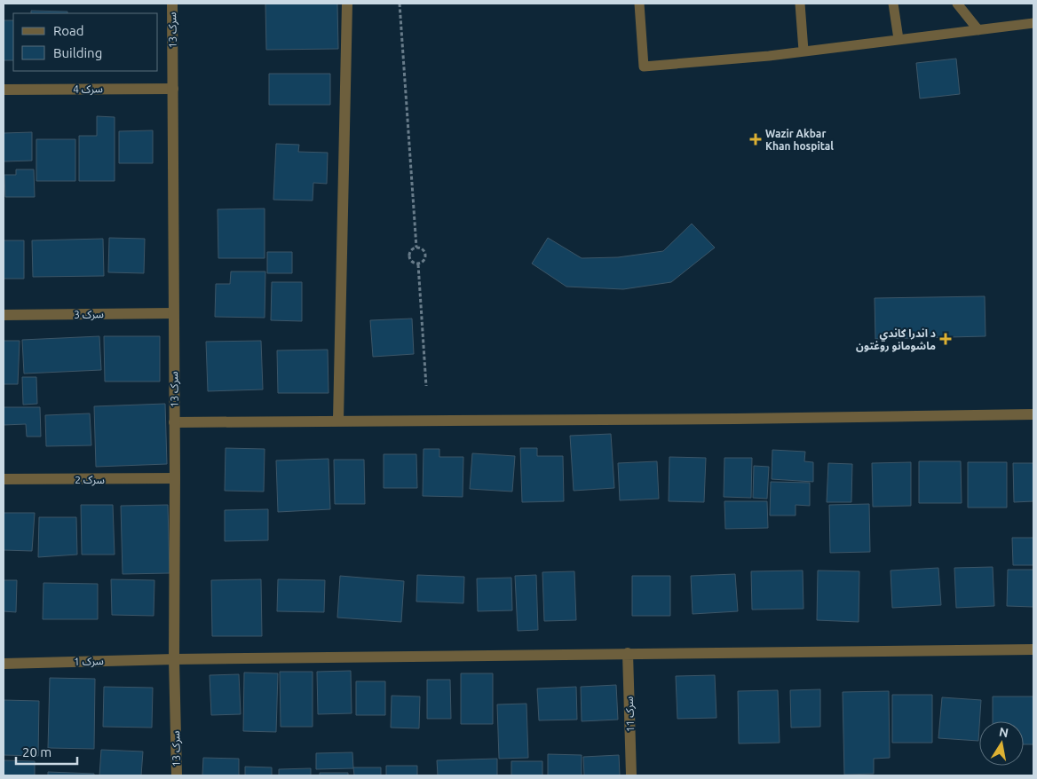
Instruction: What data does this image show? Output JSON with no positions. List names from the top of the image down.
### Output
{
  "streets": {
    "street": [
      "سرک 13",
      "سرک 4",
      "سرک 3",
      "سرک 2",
      "سرک 1",
      "سرک 11"
    ]
  },
  "crossings": [
    ["سرک 13", "سرک 4"],
    ["سرک 13", "سرک 3"],
    ["سرک 13", "سرک 2"],
    ["سرک 13", "سرک 1"],
    ["سرک 1", "سرک 11"]
  ],
  "places": {
    "health": ["Wazir Akbar Khan hospital", "د اندرا ګاندي ماشومانو روغتون"]
  },
  "legend": ["Road", "Building"],
  "scale_bar": "20 m",
  "north": "top"
}
